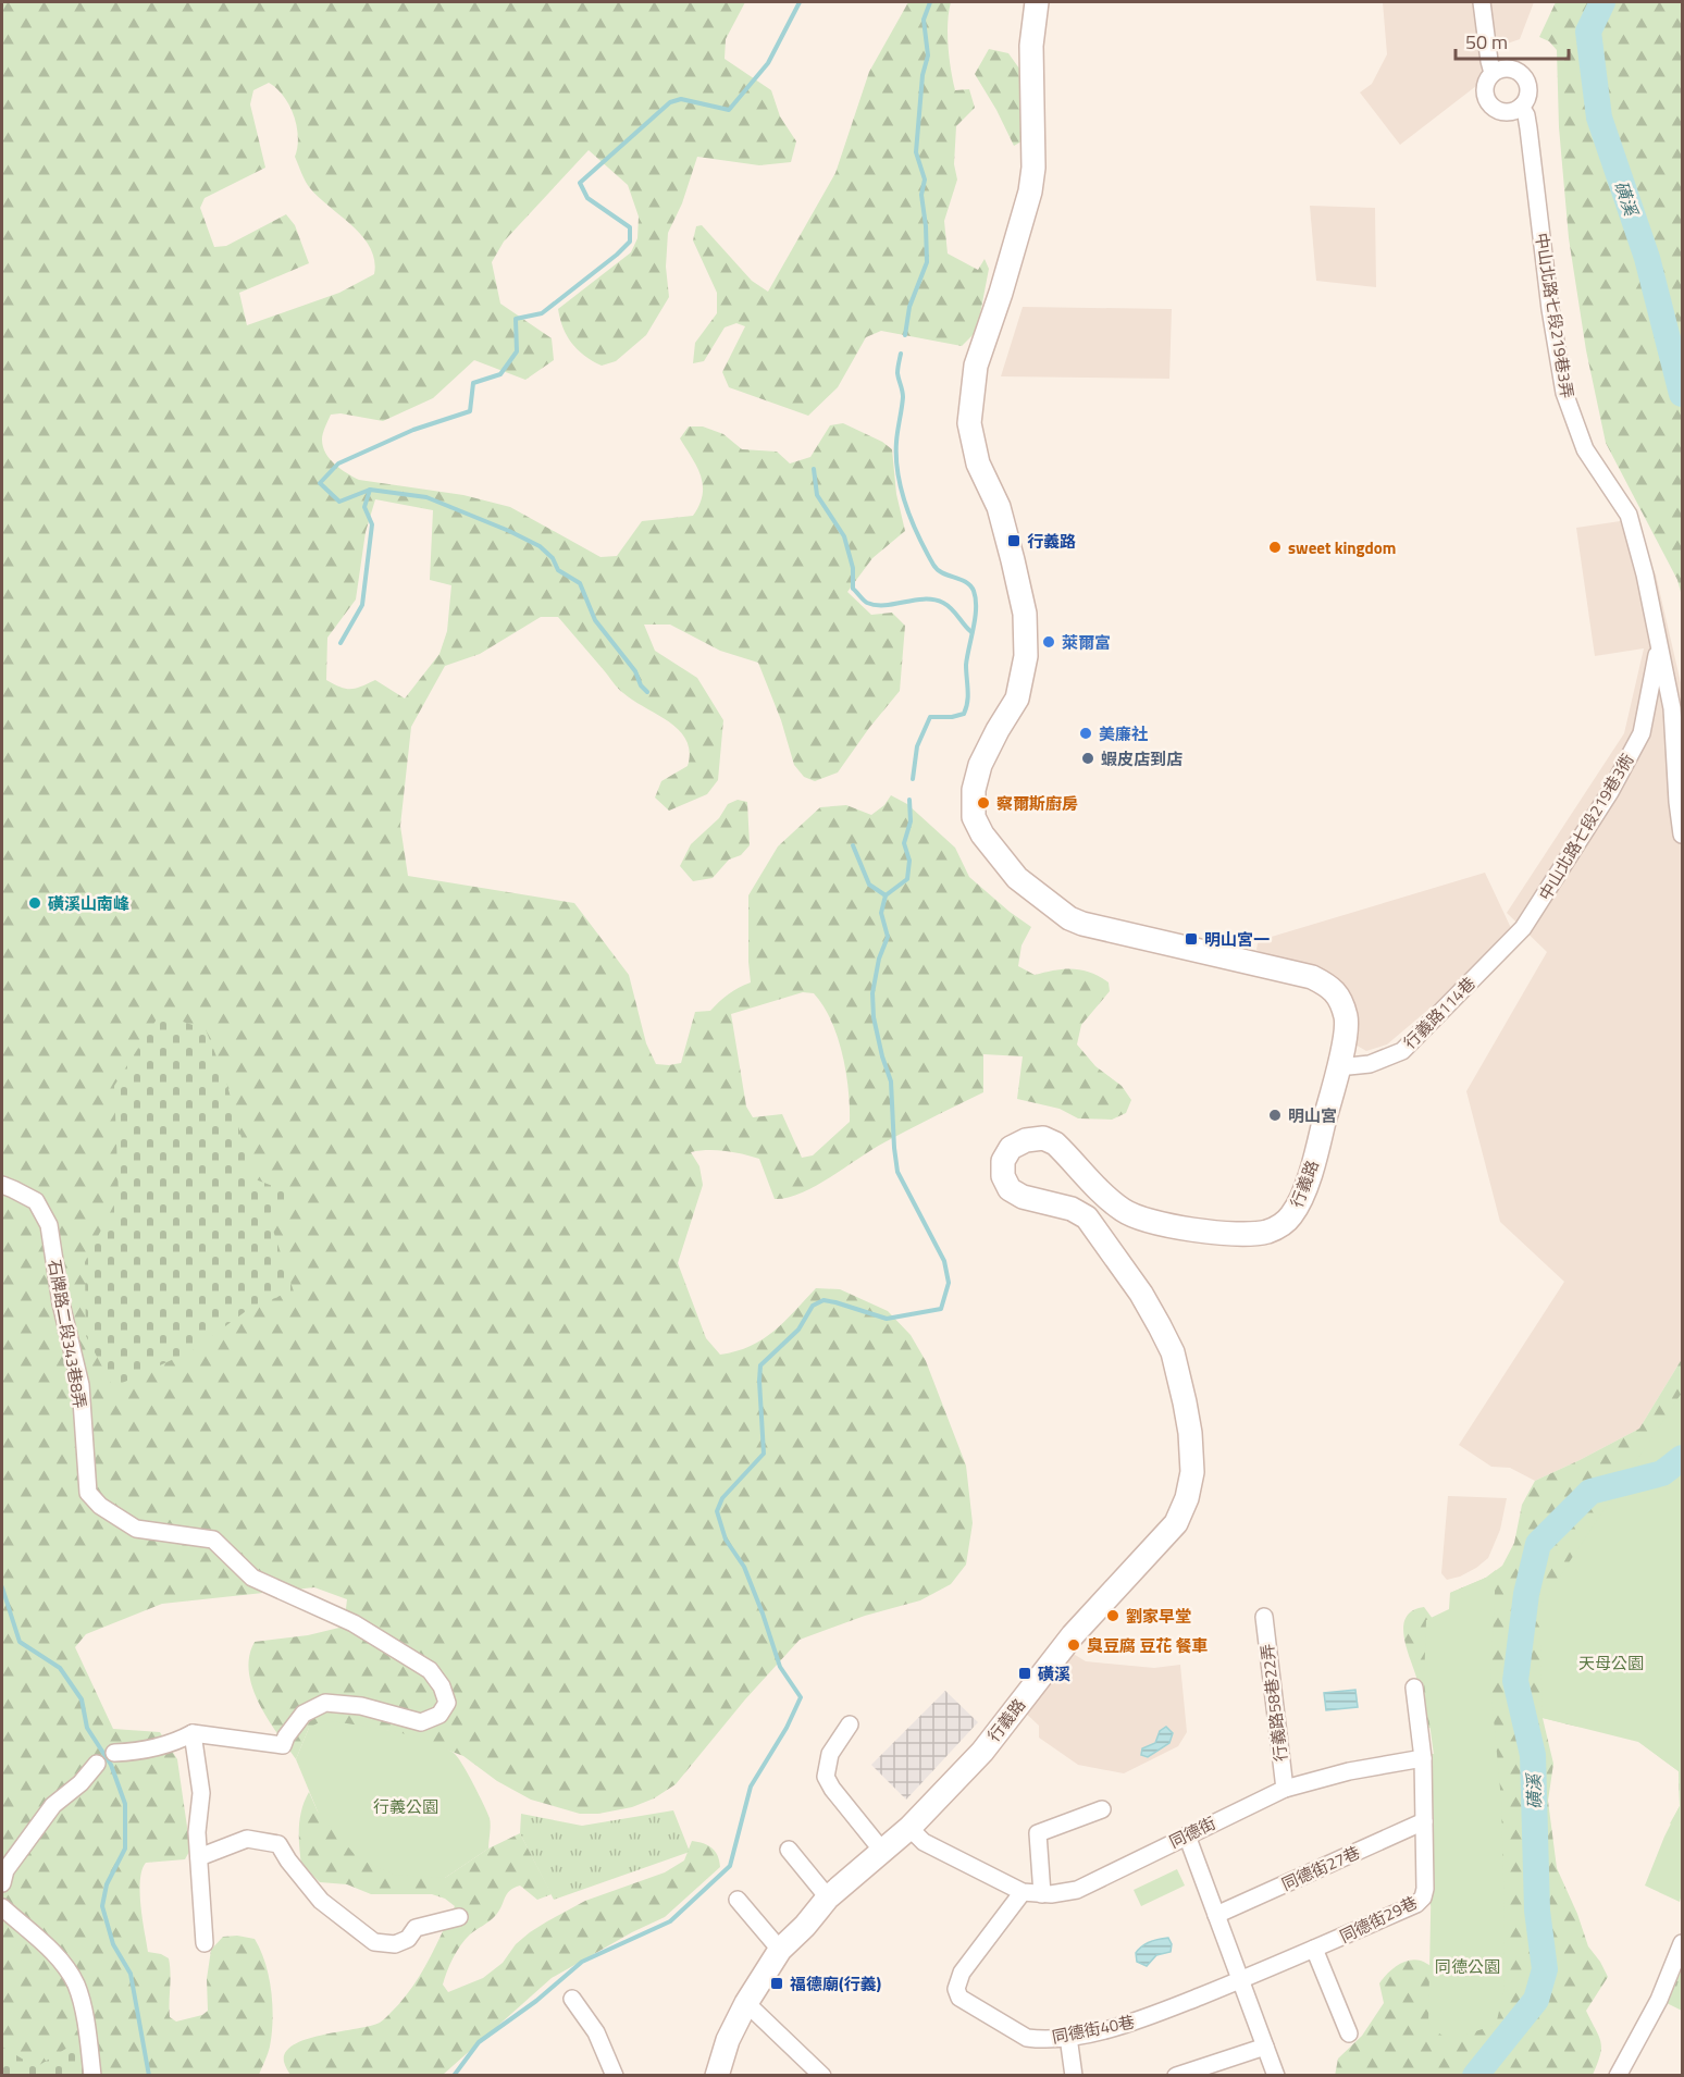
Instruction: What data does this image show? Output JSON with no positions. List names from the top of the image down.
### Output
{
  "streets": {
    "street": [
      "中山北路七段219巷3弄",
      "中山北路七段219巷3衖",
      "行義路114巷",
      "行義路",
      "石牌路二段343巷8弄",
      "行義路58巷22弄",
      "同德街",
      "同德街27巷",
      "同德街29巷",
      "同德街40巷"
    ]
  },
  "crossings": [
    ["中山北路七段219巷3弄", "中山北路七段219巷3衖"],
    ["中山北路七段219巷3衖", "行義路114巷"],
    ["行義路114巷", "行義路"],
    ["行義路", "同德街"],
    ["行義路58巷22弄", "同德街"],
    ["同德街", "同德街29巷"],
    ["同德街", "同德街40巷"],
    ["同德街27巷", "同德街29巷"],
    ["同德街29巷", "同德街40巷"]
  ],
  "water": ["磺溪"],
  "parks": ["天母公園", "行義公園", "同德公園"],
  "places": {
    "transit": [
      "行義路",
      "明山宮一",
      "磺溪",
      "福德廟(行義)"
    ],
    "other": [
      "sweet kingdom",
      "萊爾富",
      "美廉社",
      "蝦皮店到店",
      "察爾斯廚房",
      "磺溪山南峰",
      "明山宮",
      "劉家早堂",
      "臭豆腐 豆花 餐車"
    ]
  },
  "scale_bar": "50 m"
}
